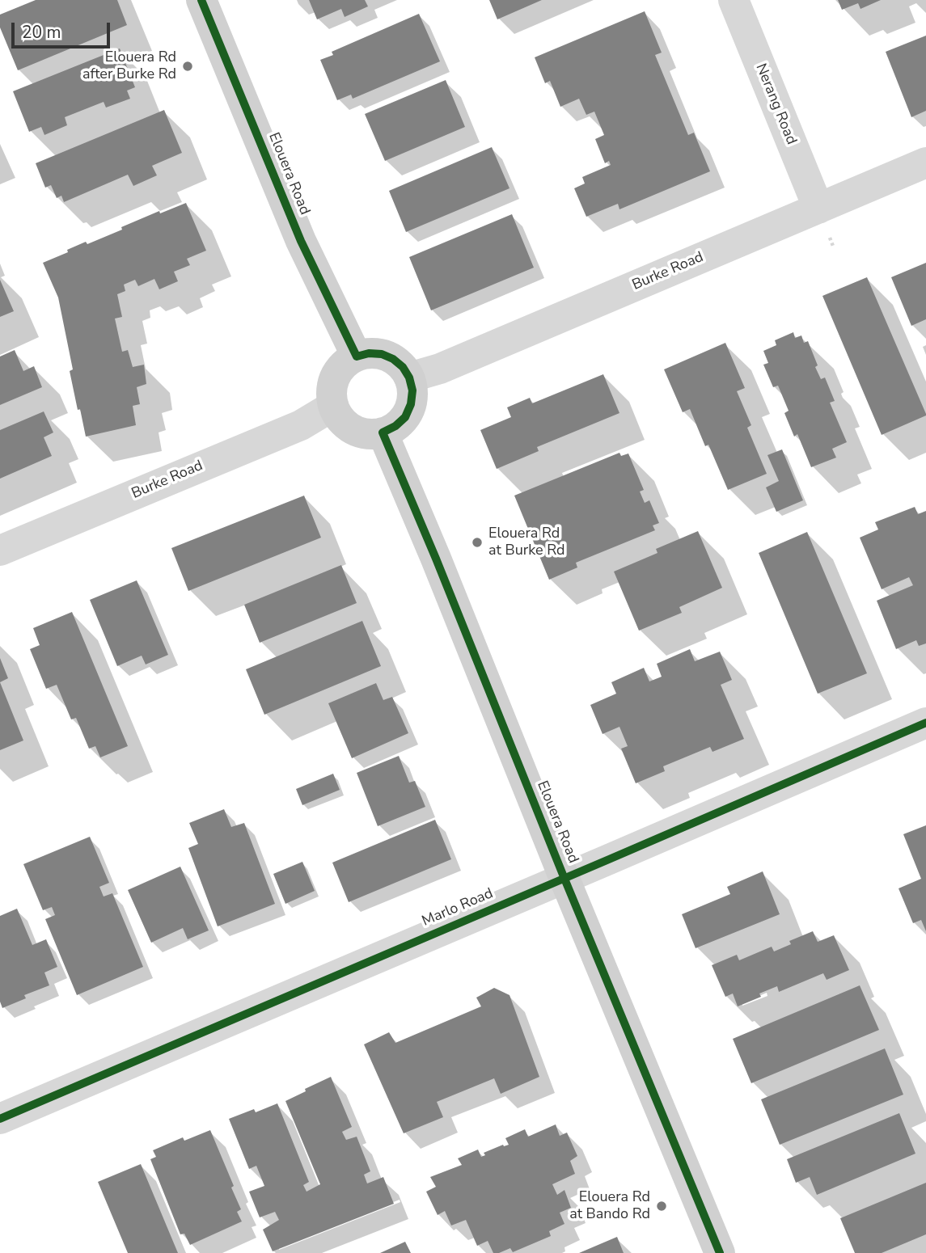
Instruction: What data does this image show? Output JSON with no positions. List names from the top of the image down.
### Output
{
  "streets": {
    "street": [
      "Nerang Road",
      "Elouera Road",
      "Burke Road",
      "Marlo Road"
    ]
  },
  "crossings": [
    ["Nerang Road", "Burke Road"],
    ["Elouera Road", "Burke Road"],
    ["Elouera Road", "Marlo Road"]
  ],
  "places": ["Elouera Rd after Burke Rd", "Elouera Rd at Burke Rd", "Elouera Rd at Bando Rd"],
  "scale_bar": "20 m"
}
